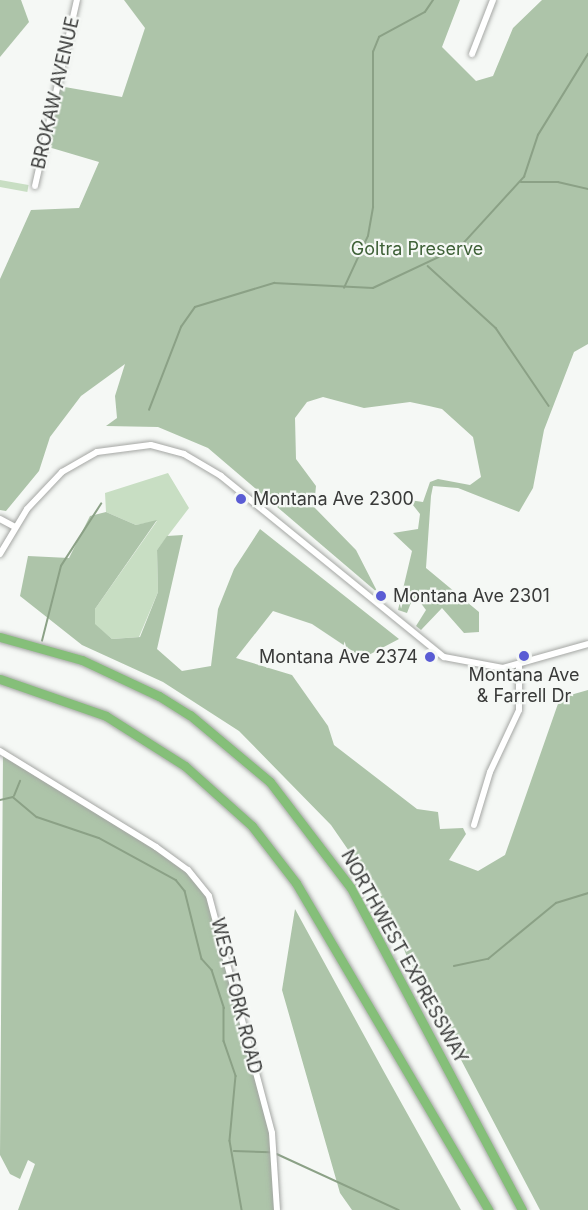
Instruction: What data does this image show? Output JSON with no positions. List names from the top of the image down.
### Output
{
  "streets": {
    "highway": ["NORTHWEST EXPRESSWAY"],
    "street": ["BROKAW AVENUE", "WEST FORK ROAD"]
  },
  "parks": ["Goltra Preserve"],
  "places": [
    "Montana Ave 2300",
    "Montana Ave 2301",
    "Montana Ave & Farrell Dr",
    "Montana Ave 2374"
  ]
}
